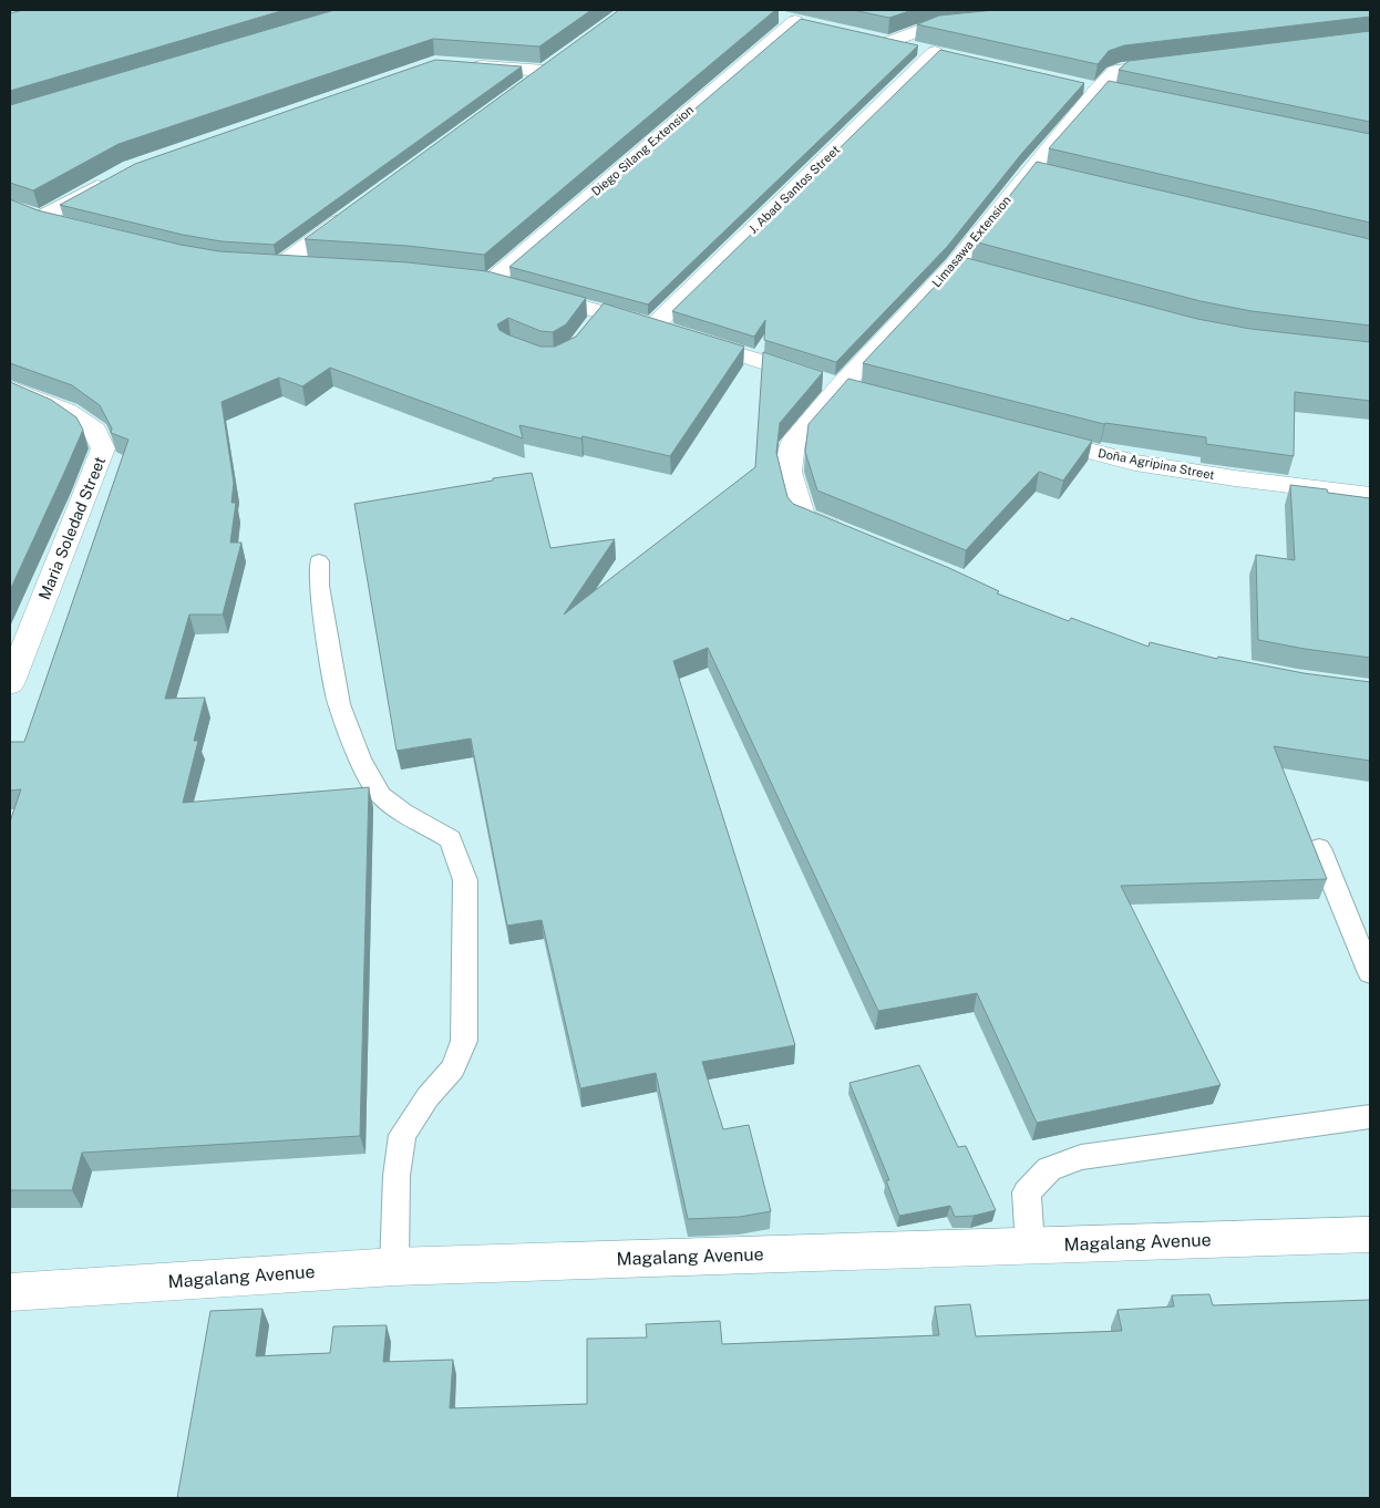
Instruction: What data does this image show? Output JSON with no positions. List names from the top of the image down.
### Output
{
  "streets": {
    "street": [
      "Diego Silang Extension",
      "J. Abad Santos Street",
      "Limasawa Extension",
      "Doña Agripina Street",
      "Maria Soledad Street",
      "Magalang Avenue"
    ]
  },
  "crossings": [
    ["Diego Silang Extension", "J. Abad Santos Street"]
  ]
}
